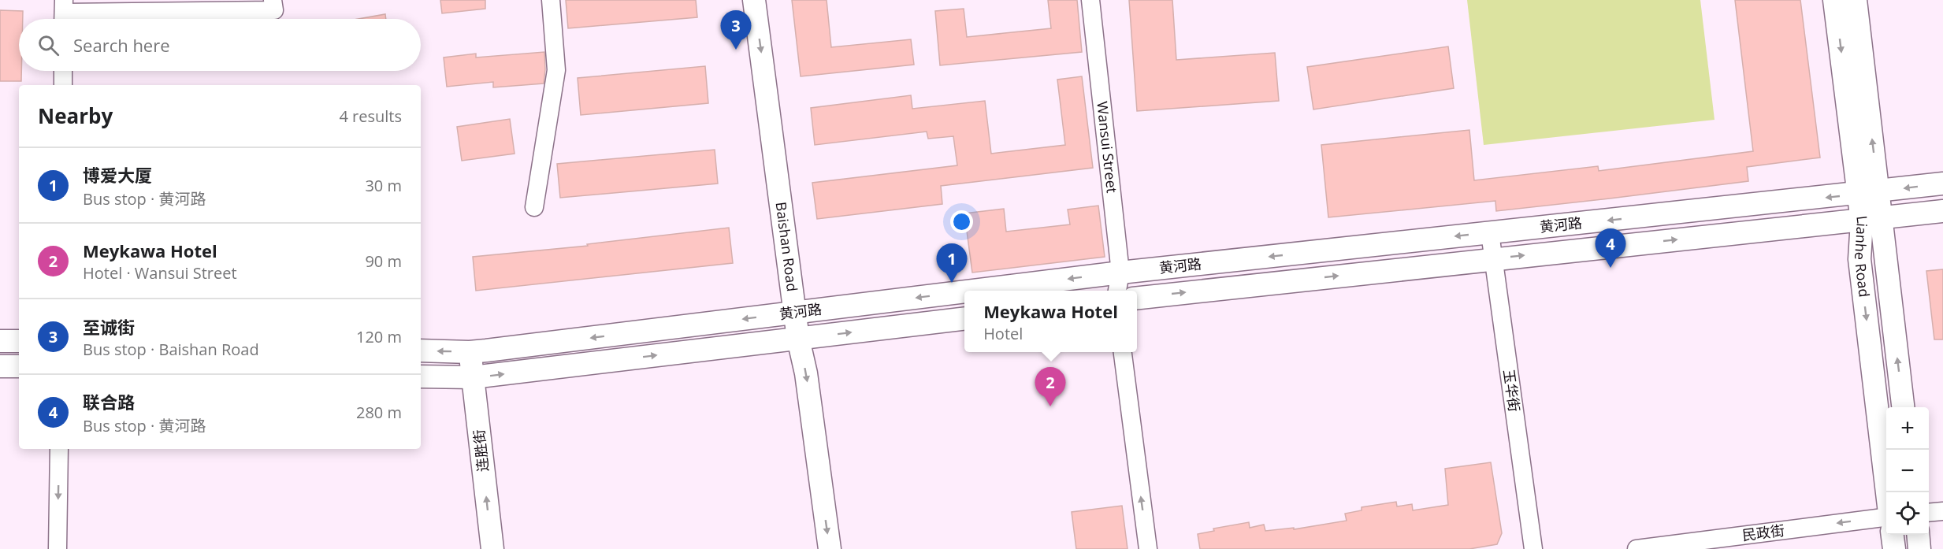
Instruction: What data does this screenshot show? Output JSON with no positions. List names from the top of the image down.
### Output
{
  "streets": {
    "main road": [
      "黄河路",
      "Baishan Road",
      "Lianhe Road",
      "连胜街"
    ],
    "street": ["Wansui Street", "玉华街", "民政街"]
  },
  "crossings": [
    ["Wansui Street", "黄河路"],
    ["黄河路", "Baishan Road"],
    ["黄河路", "Lianhe Road"],
    ["黄河路", "玉华街"],
    ["黄河路", "连胜街"]
  ],
  "one_way": ["Baishan Road", "连胜街", "民政街"],
  "page": {
    "pins": [
      "3",
      "4",
      "1",
      "2"
    ],
    "search": "Search here",
    "heading": ["Nearby", "4 results"],
    "list": [
      {
        "mark": "1",
        "name": "博爱大厦",
        "note": "Bus stop · 黄河路",
        "value": "30 m"
      },
      {
        "mark": "2",
        "name": "Meykawa Hotel",
        "note": "Hotel · Wansui Street",
        "value": "90 m"
      },
      {
        "mark": "3",
        "name": "至诚街",
        "note": "Bus stop · Baishan Road",
        "value": "120 m"
      },
      {
        "mark": "4",
        "name": "联合路",
        "note": "Bus stop · 黄河路",
        "value": "280 m"
      }
    ],
    "popup": ["Meykawa Hotel", "Hotel"],
    "map_buttons": ["+", "−"]
  }
}
